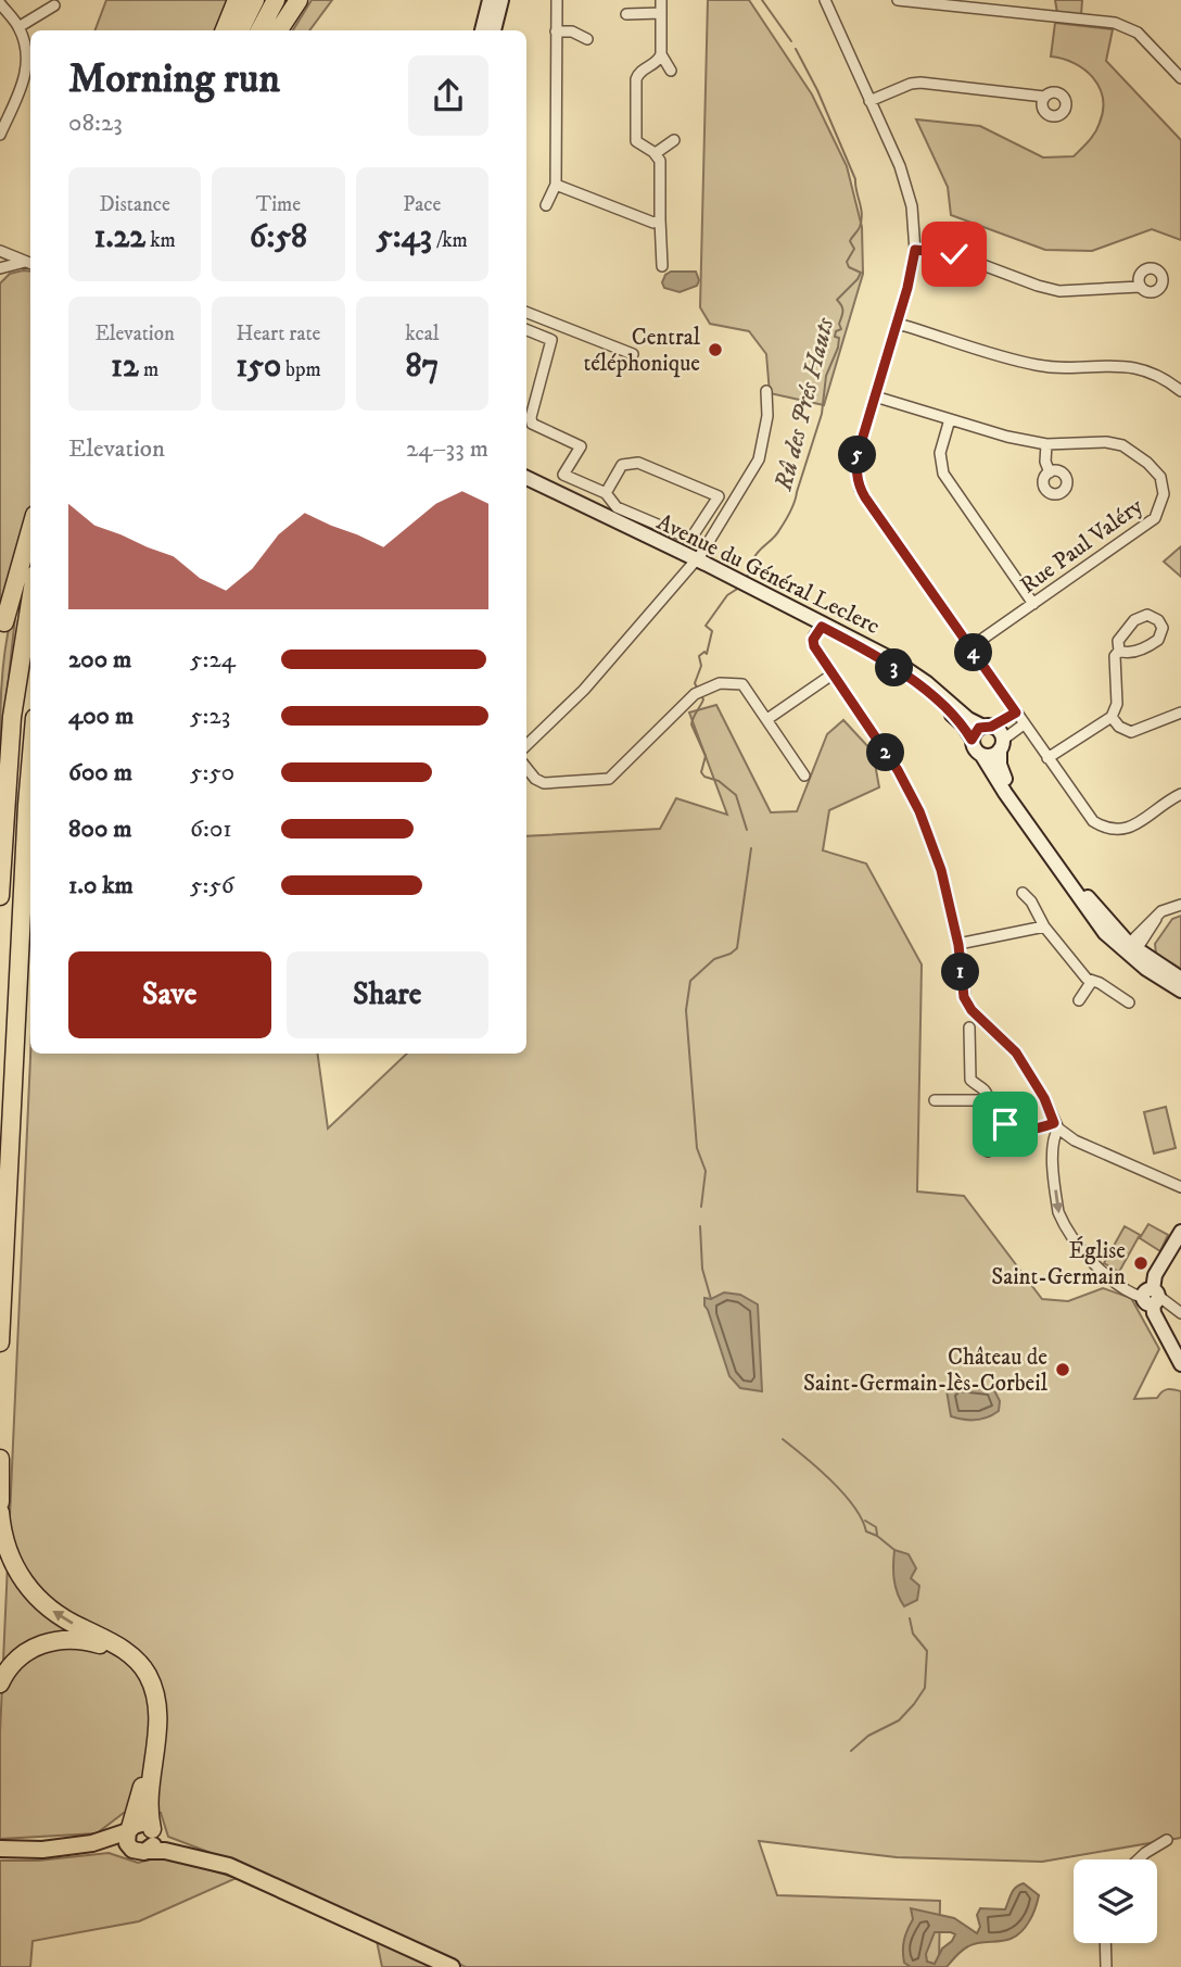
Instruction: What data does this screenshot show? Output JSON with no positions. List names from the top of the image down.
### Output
{
  "streets": {
    "main road": ["Avenue du Général Leclerc"],
    "street": ["Rue Paul Valéry"]
  },
  "water": ["Rû des Prés Hauts"],
  "places": ["Central téléphonique", "Église Saint-Germain", "Château de Saint-Germain-lès-Corbeil"],
  "page": {
    "heading": ["Morning run", "08:23"],
    "stats": [
      ["Distance", "1.22 km"],
      ["Time", "6:58"],
      ["Pace", "5:43 /km"],
      ["Elevation", "12 m"],
      ["Heart rate", "150 bpm"],
      ["kcal", "87"]
    ],
    "chart": ["Elevation", "24–33 m"],
    "pins": [
      "5",
      "4",
      "3",
      "2",
      "1"
    ],
    "list": [
      {
        "name": "200 m",
        "note": "5:24"
      },
      {
        "name": "400 m",
        "note": "5:23"
      },
      {
        "name": "600 m",
        "note": "5:50"
      },
      {
        "name": "800 m",
        "note": "6:01"
      },
      {
        "name": "1.0 km",
        "note": "5:56"
      }
    ],
    "buttons": ["Save", "Share"]
  }
}
